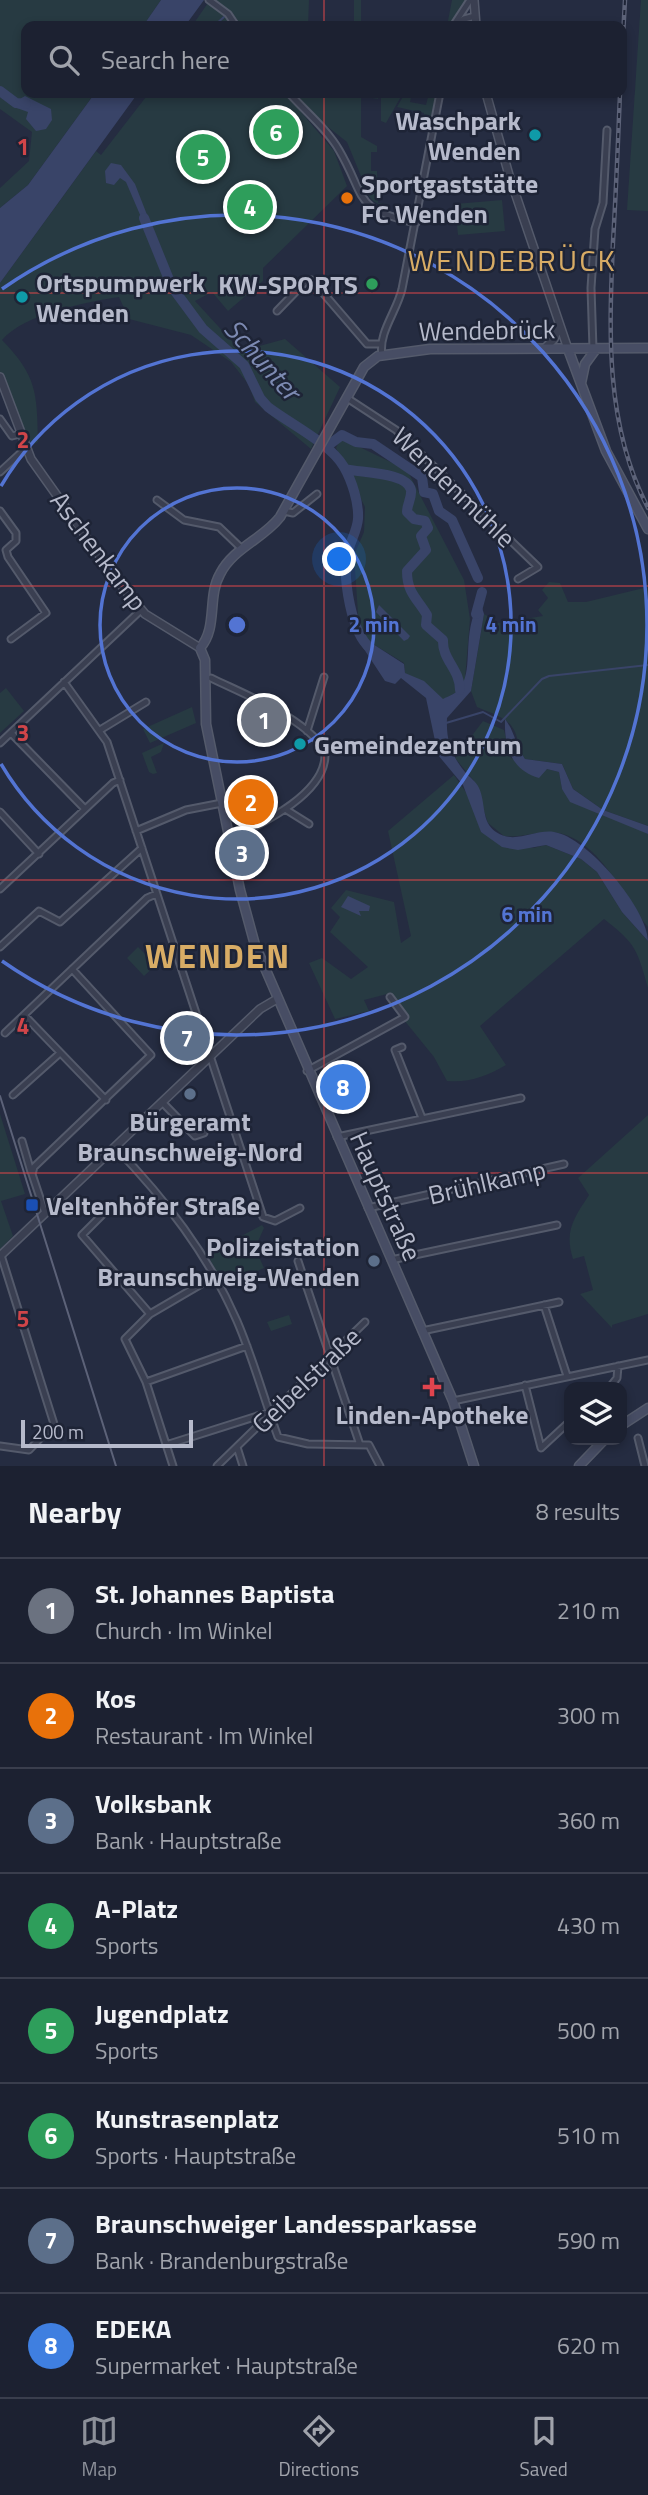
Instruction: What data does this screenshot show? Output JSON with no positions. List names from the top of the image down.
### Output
{
  "streets": {
    "main road": ["Wendebrück", "Hauptstraße"],
    "street": [
      "Wendenmühle",
      "Aschenkamp",
      "Brühlkamp",
      "Geibelstraße"
    ]
  },
  "crossings": [
    ["Wendebrück", "Hauptstraße"],
    ["Wendenmühle", "Hauptstraße"],
    ["Aschenkamp", "Hauptstraße"],
    ["Brühlkamp", "Hauptstraße"]
  ],
  "districts": ["WENDEBRÜCK", "WENDEN"],
  "water": ["Schunter"],
  "places": {
    "other": [
      "Waschpark Wenden",
      "Sportgaststätte FC Wenden",
      "KW-SPORTS",
      "Ortspumpwerk Wenden",
      "Gemeindezentrum",
      "Bürgeramt Braunschweig-Nord",
      "Polizeistation Braunschweig-Wenden"
    ],
    "transit": ["Veltenhöfer Straße"],
    "health": ["Linden-Apotheke"]
  },
  "scale_bar": "200 m",
  "page": {
    "search": "Search here",
    "pins": [
      "6",
      "5",
      "4",
      "1",
      "2",
      "3",
      "7",
      "8"
    ],
    "scale": "200 m",
    "heading": ["Nearby", "8 results"],
    "list": [
      {
        "mark": "1",
        "name": "St. Johannes Baptista",
        "note": "Church · Im Winkel",
        "value": "210 m"
      },
      {
        "mark": "2",
        "name": "Kos",
        "note": "Restaurant · Im Winkel",
        "value": "300 m"
      },
      {
        "mark": "3",
        "name": "Volksbank",
        "note": "Bank · Hauptstraße",
        "value": "360 m"
      },
      {
        "mark": "4",
        "name": "A-Platz",
        "note": "Sports",
        "value": "430 m"
      },
      {
        "mark": "5",
        "name": "Jugendplatz",
        "note": "Sports",
        "value": "500 m"
      },
      {
        "mark": "6",
        "name": "Kunstrasenplatz",
        "note": "Sports · Hauptstraße",
        "value": "510 m"
      },
      {
        "mark": "7",
        "name": "Braunschweiger Landessparkasse",
        "note": "Bank · Brandenburgstraße",
        "value": "590 m"
      },
      {
        "mark": "8",
        "name": "EDEKA",
        "note": "Supermarket · Hauptstraße",
        "value": "620 m"
      }
    ],
    "nav": ["Map", "Directions", "Saved"]
  },
  "grid": {
    "rows": [
      "1",
      "2",
      "3",
      "4",
      "5"
    ]
  },
  "rings": ["2 min", "4 min", "6 min"]
}
